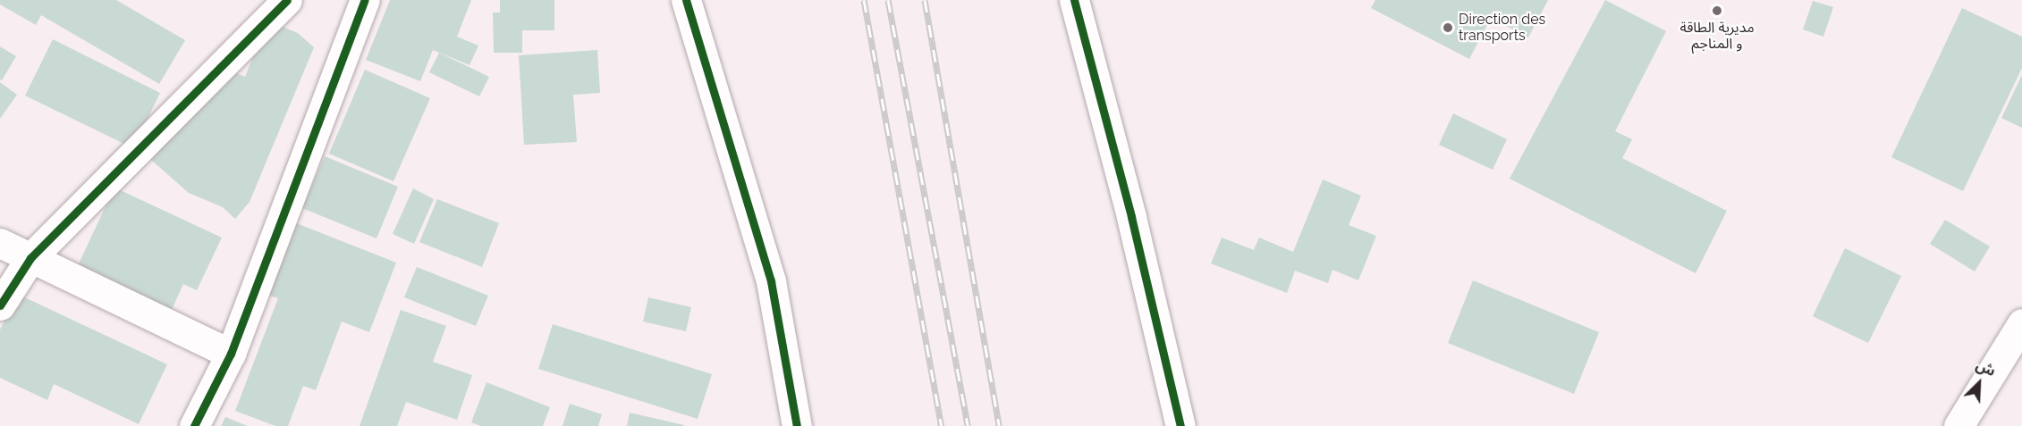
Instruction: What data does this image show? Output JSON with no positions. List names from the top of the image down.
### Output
{
  "places": ["مديرية الطاقة و المناجم", "Direction des transports"],
  "north": "top right"
}
